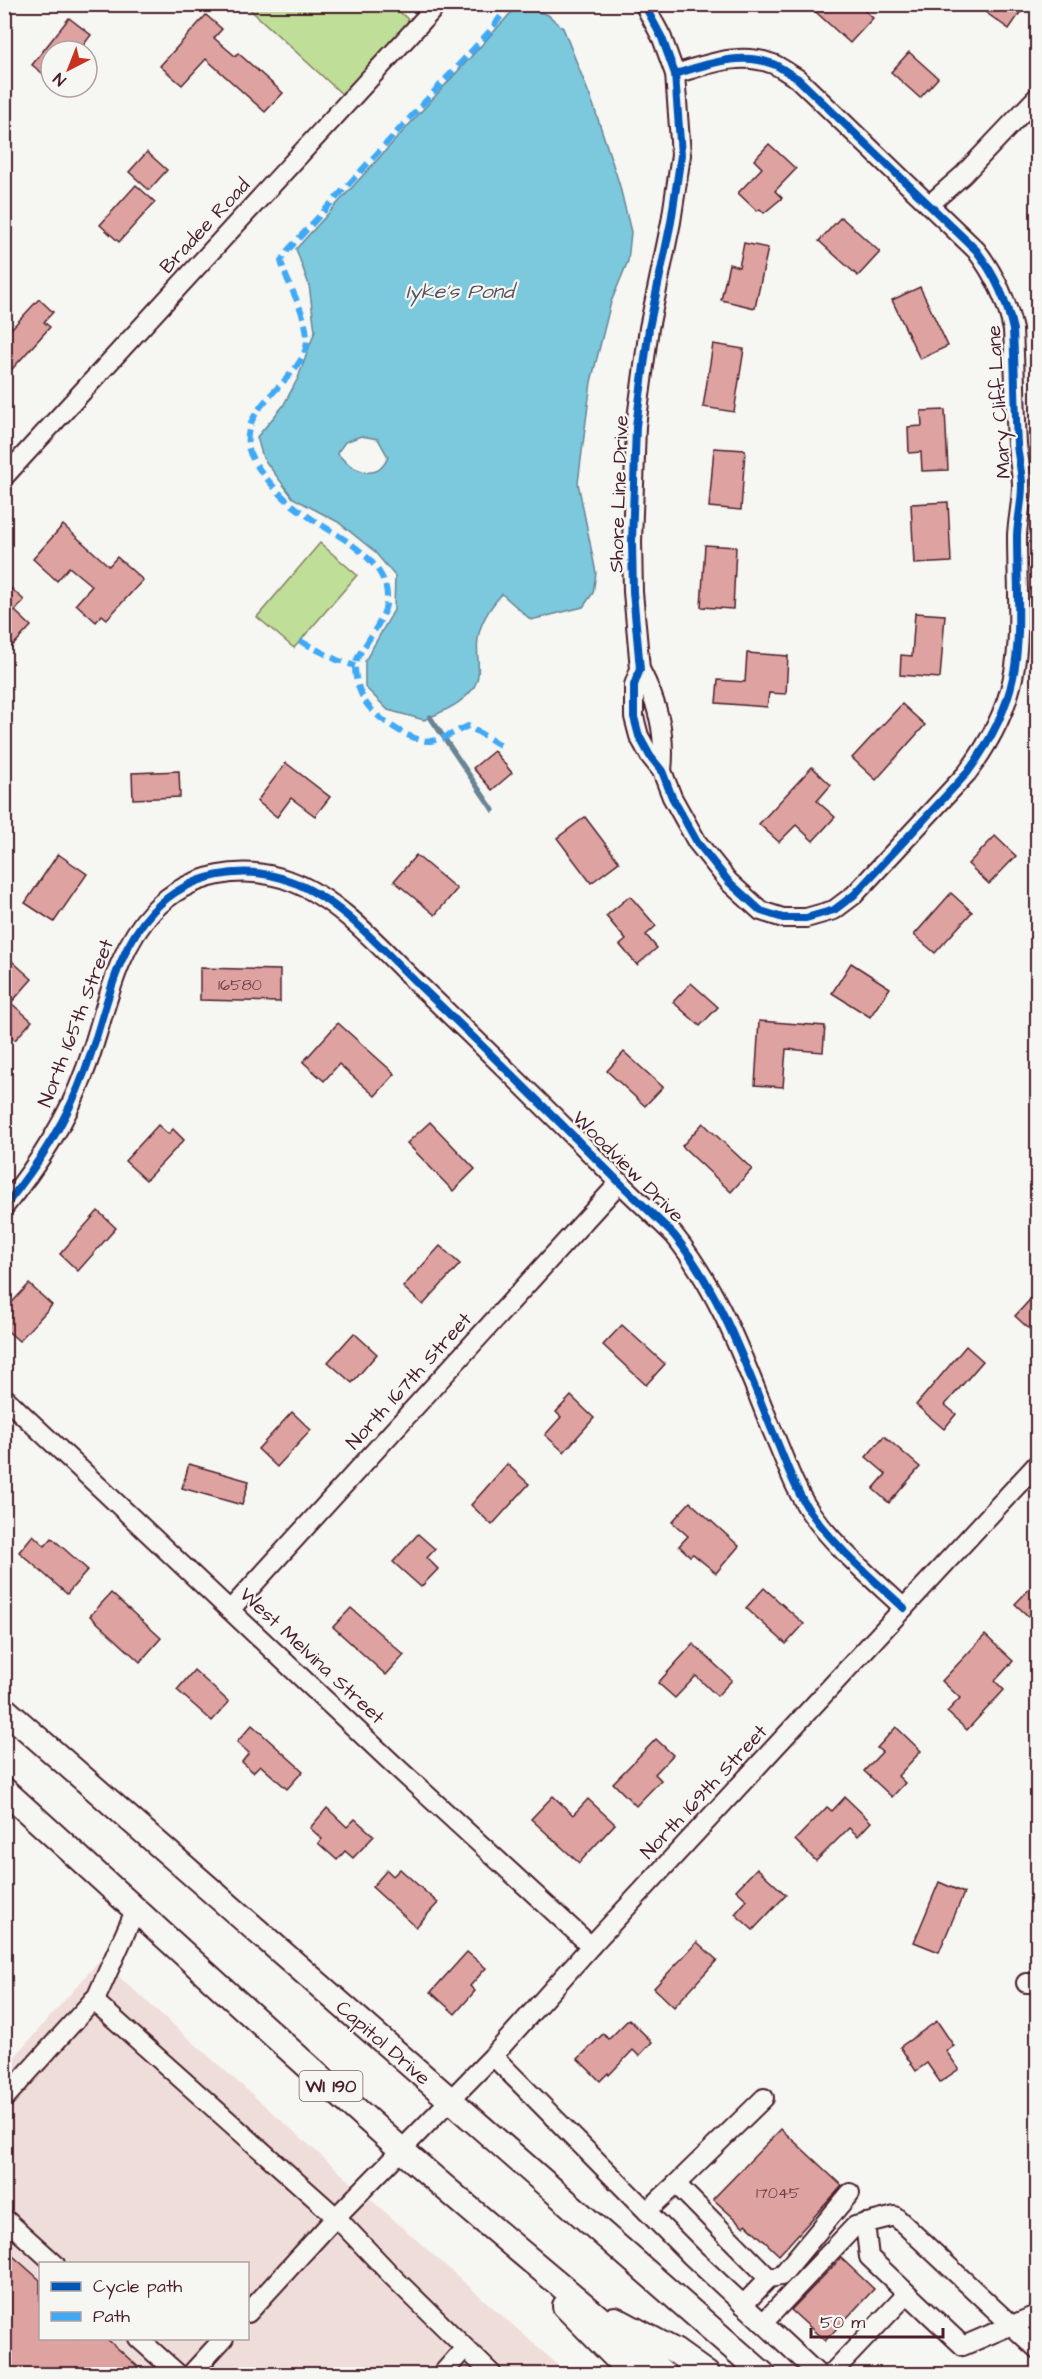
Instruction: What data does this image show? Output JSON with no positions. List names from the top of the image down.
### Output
{
  "streets": {
    "main road": ["Capitol Drive", "WI 190"],
    "street": [
      "Bradee Road",
      "Mary Cliff Lane",
      "Shore Line Drive",
      "North 165th Street",
      "Woodview Drive",
      "North 167th Street",
      "West Melvina Street",
      "North 169th Street"
    ]
  },
  "crossings": [
    ["Mary Cliff Lane", "Shore Line Drive"],
    ["North 165th Street", "Woodview Drive"],
    ["Woodview Drive", "North 167th Street"],
    ["Woodview Drive", "North 169th Street"],
    ["North 167th Street", "West Melvina Street"],
    ["West Melvina Street", "North 169th Street"],
    ["North 169th Street", "Capitol Drive"],
    ["North 169th Street", "WI 190"]
  ],
  "water": ["Iyke's Pond"],
  "house_numbers": ["16580", "17045"],
  "legend": ["Cycle path", "Path"],
  "scale_bar": "50 m",
  "north": "bottom left"
}
